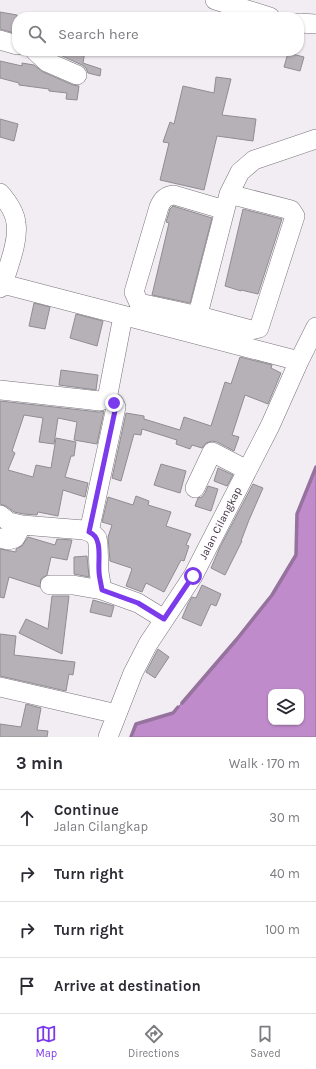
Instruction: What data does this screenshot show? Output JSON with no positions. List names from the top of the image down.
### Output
{
  "streets": {
    "street": ["Jalan Cilangkap"]
  },
  "page": {
    "search": "Search here",
    "heading": ["3 min", "Walk · 170 m"],
    "list": [
      ["Continue", "Jalan Cilangkap", "30 m"],
      ["Turn right", "40 m"],
      ["Turn right", "100 m"],
      "Arrive at destination"
    ],
    "nav": ["Map", "Directions", "Saved"]
  }
}
